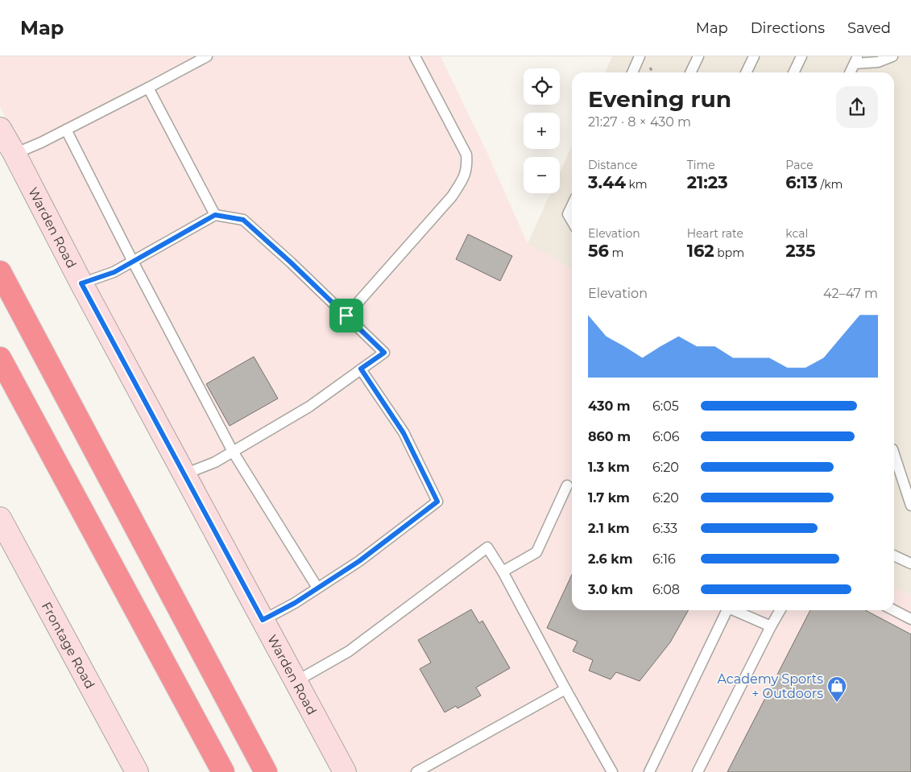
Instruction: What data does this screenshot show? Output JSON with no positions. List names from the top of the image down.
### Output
{
  "streets": {
    "main road": ["Warden Road", "Frontage Road"]
  },
  "places": {
    "shop": ["Academy Sports + Outdoors"]
  },
  "page": {
    "header": "Map",
    "nav": ["Map", "Directions", "Saved"],
    "map_buttons": ["+", "−"],
    "heading": ["Evening run", "21:27 · 8 × 430 m"],
    "stats": [
      ["Distance", "3.44 km"],
      ["Time", "21:23"],
      ["Pace", "6:13 /km"],
      ["Elevation", "56 m"],
      ["Heart rate", "162 bpm"],
      ["kcal", "235"]
    ],
    "chart": ["Elevation", "42–47 m"],
    "list": [
      {
        "name": "430 m",
        "note": "6:05"
      },
      {
        "name": "860 m",
        "note": "6:06"
      },
      {
        "name": "1.3 km",
        "note": "6:20"
      },
      {
        "name": "1.7 km",
        "note": "6:20"
      },
      {
        "name": "2.1 km",
        "note": "6:33"
      },
      {
        "name": "2.6 km",
        "note": "6:16"
      },
      {
        "name": "3.0 km",
        "note": "6:08"
      }
    ]
  }
}
